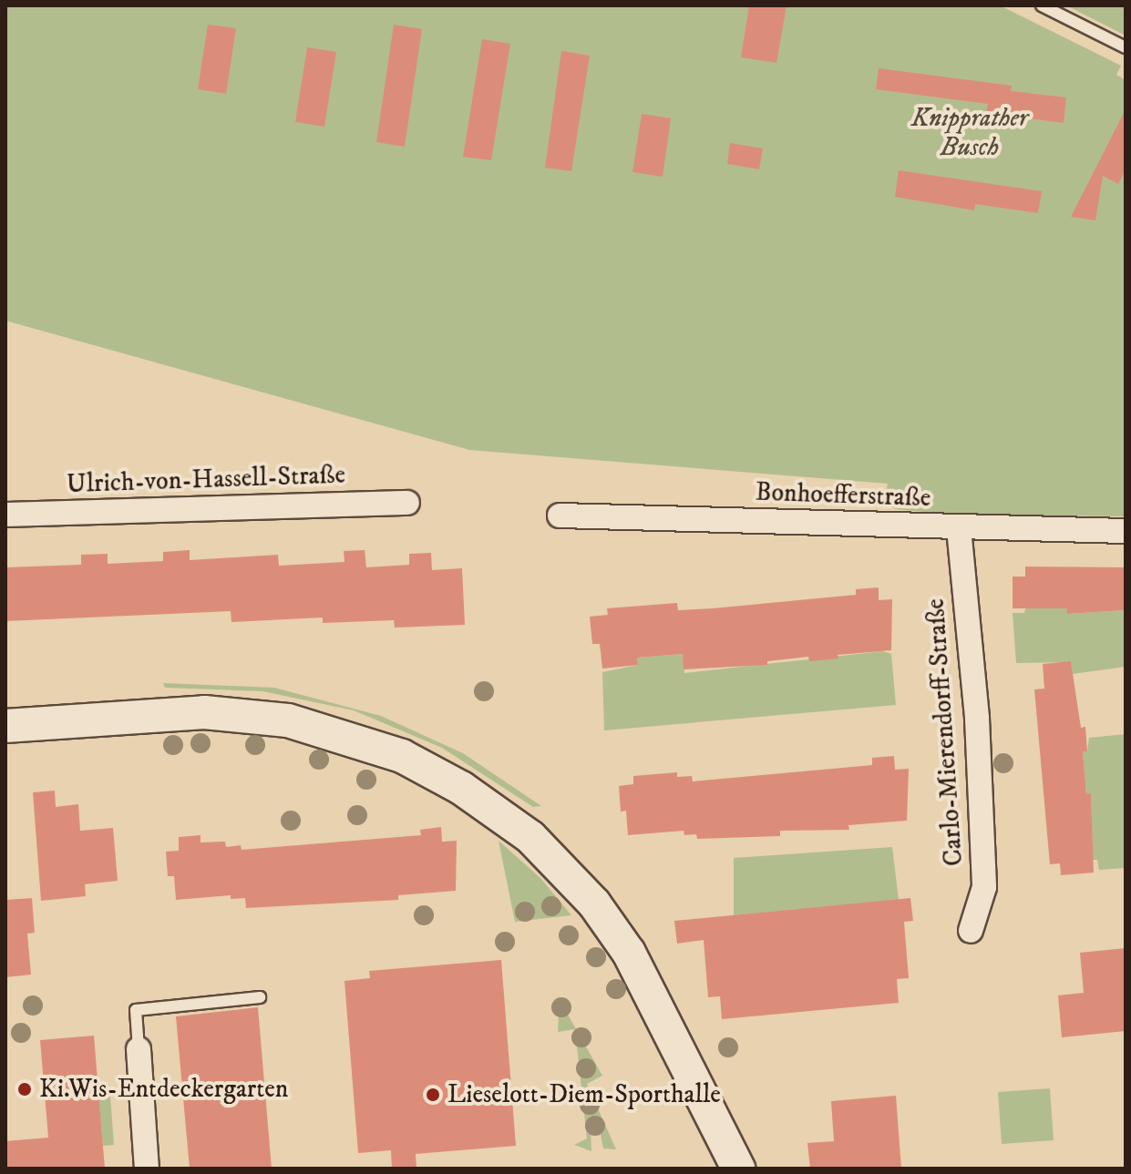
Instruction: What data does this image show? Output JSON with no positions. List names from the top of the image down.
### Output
{
  "streets": {
    "street": ["Ulrich-von-Hassell-Straße", "Bonhoefferstraße", "Carlo-Mierendorff-Straße"]
  },
  "crossings": [
    ["Bonhoefferstraße", "Carlo-Mierendorff-Straße"]
  ],
  "parks": ["Knipprather Busch"],
  "places": ["Ki.Wis-Entdeckergarten", "Lieselott-Diem-Sporthalle"]
}
